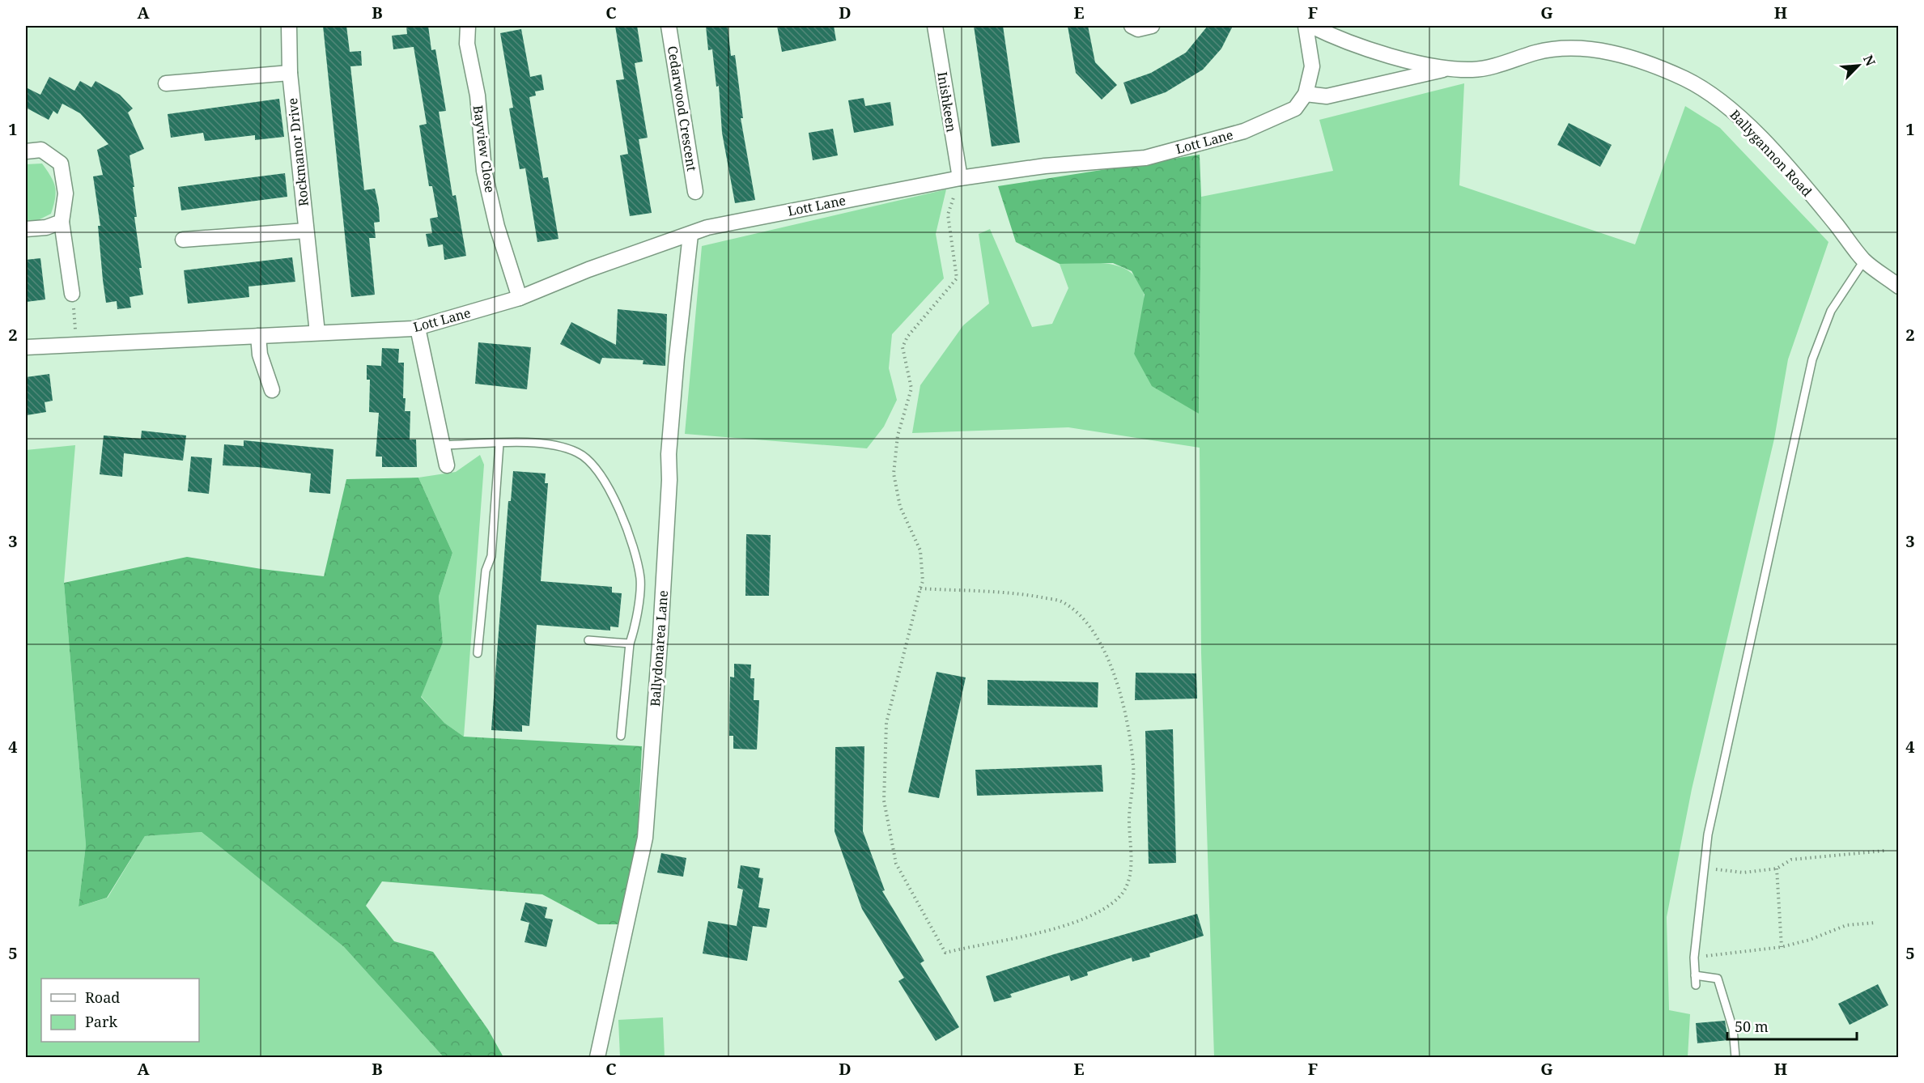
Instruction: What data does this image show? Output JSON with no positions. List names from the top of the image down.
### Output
{
  "streets": {
    "street": [
      "Inishkeen",
      "Cedarwood Crescent",
      "Lott Lane",
      "Bayview Close",
      "Rockmanor Drive",
      "Ballygannon Road",
      "Ballydonarea Lane"
    ]
  },
  "crossings": [
    ["Inishkeen", "Lott Lane"],
    ["Lott Lane", "Bayview Close"],
    ["Lott Lane", "Rockmanor Drive"],
    ["Lott Lane", "Ballygannon Road"],
    ["Lott Lane", "Ballydonarea Lane"]
  ],
  "legend": ["Road", "Park"],
  "scale_bar": "50 m",
  "north": "top right",
  "grid": {
    "columns": [
      "A",
      "B",
      "C",
      "D",
      "E",
      "F",
      "G",
      "H"
    ],
    "rows": [
      "1",
      "2",
      "3",
      "4",
      "5"
    ]
  }
}
